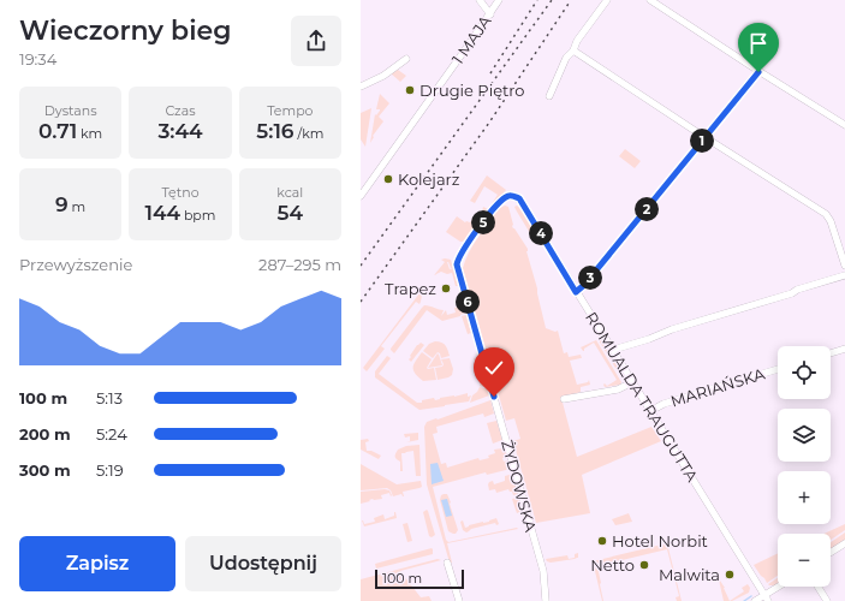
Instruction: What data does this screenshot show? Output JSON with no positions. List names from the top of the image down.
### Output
{
  "streets": {
    "street": [
      "1 MAJA",
      "MARIAŃSKA",
      "ROMUALDA TRAUGUTTA",
      "ŻYDOWSKA"
    ]
  },
  "crossings": [
    ["MARIAŃSKA", "ROMUALDA TRAUGUTTA"],
    ["ROMUALDA TRAUGUTTA", "ŻYDOWSKA"]
  ],
  "places": [
    "Drugie Piętro",
    "Kolejarz",
    "Trapez",
    "Hotel Norbit",
    "Netto",
    "Malwita"
  ],
  "scale_bar": "100 m",
  "page": {
    "heading": ["Wieczorny bieg", "19:34"],
    "stats": [
      ["Dystans", "0.71 km"],
      ["Czas", "3:44"],
      ["Tempo", "5:16 /km"],
      ["9 m"],
      ["Tętno", "144 bpm"],
      ["kcal", "54"]
    ],
    "pins": [
      "1",
      "2",
      "5",
      "4",
      "3",
      "6"
    ],
    "chart": ["Przewyższenie", "287–295 m"],
    "map_buttons": ["+", "−"],
    "list": [
      {
        "name": "100 m",
        "note": "5:13"
      },
      {
        "name": "200 m",
        "note": "5:24"
      },
      {
        "name": "300 m",
        "note": "5:19"
      }
    ],
    "buttons": ["Zapisz", "Udostępnij"],
    "scale": "100 m"
  }
}
